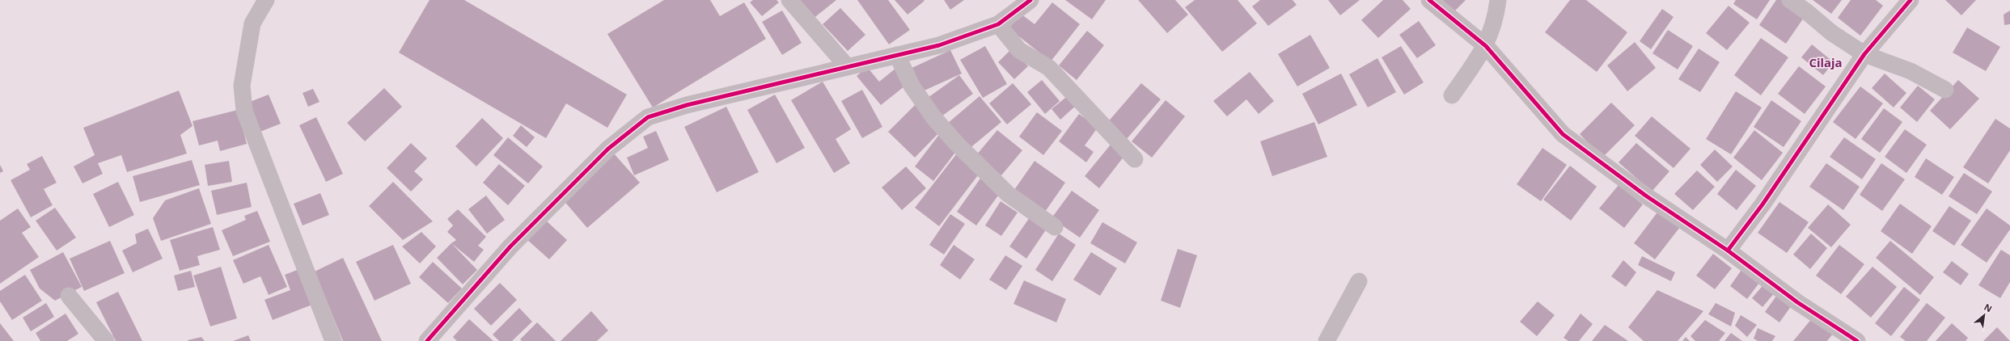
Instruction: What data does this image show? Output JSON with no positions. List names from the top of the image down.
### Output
{
  "districts": ["Cilaja"],
  "north": "top right"
}
